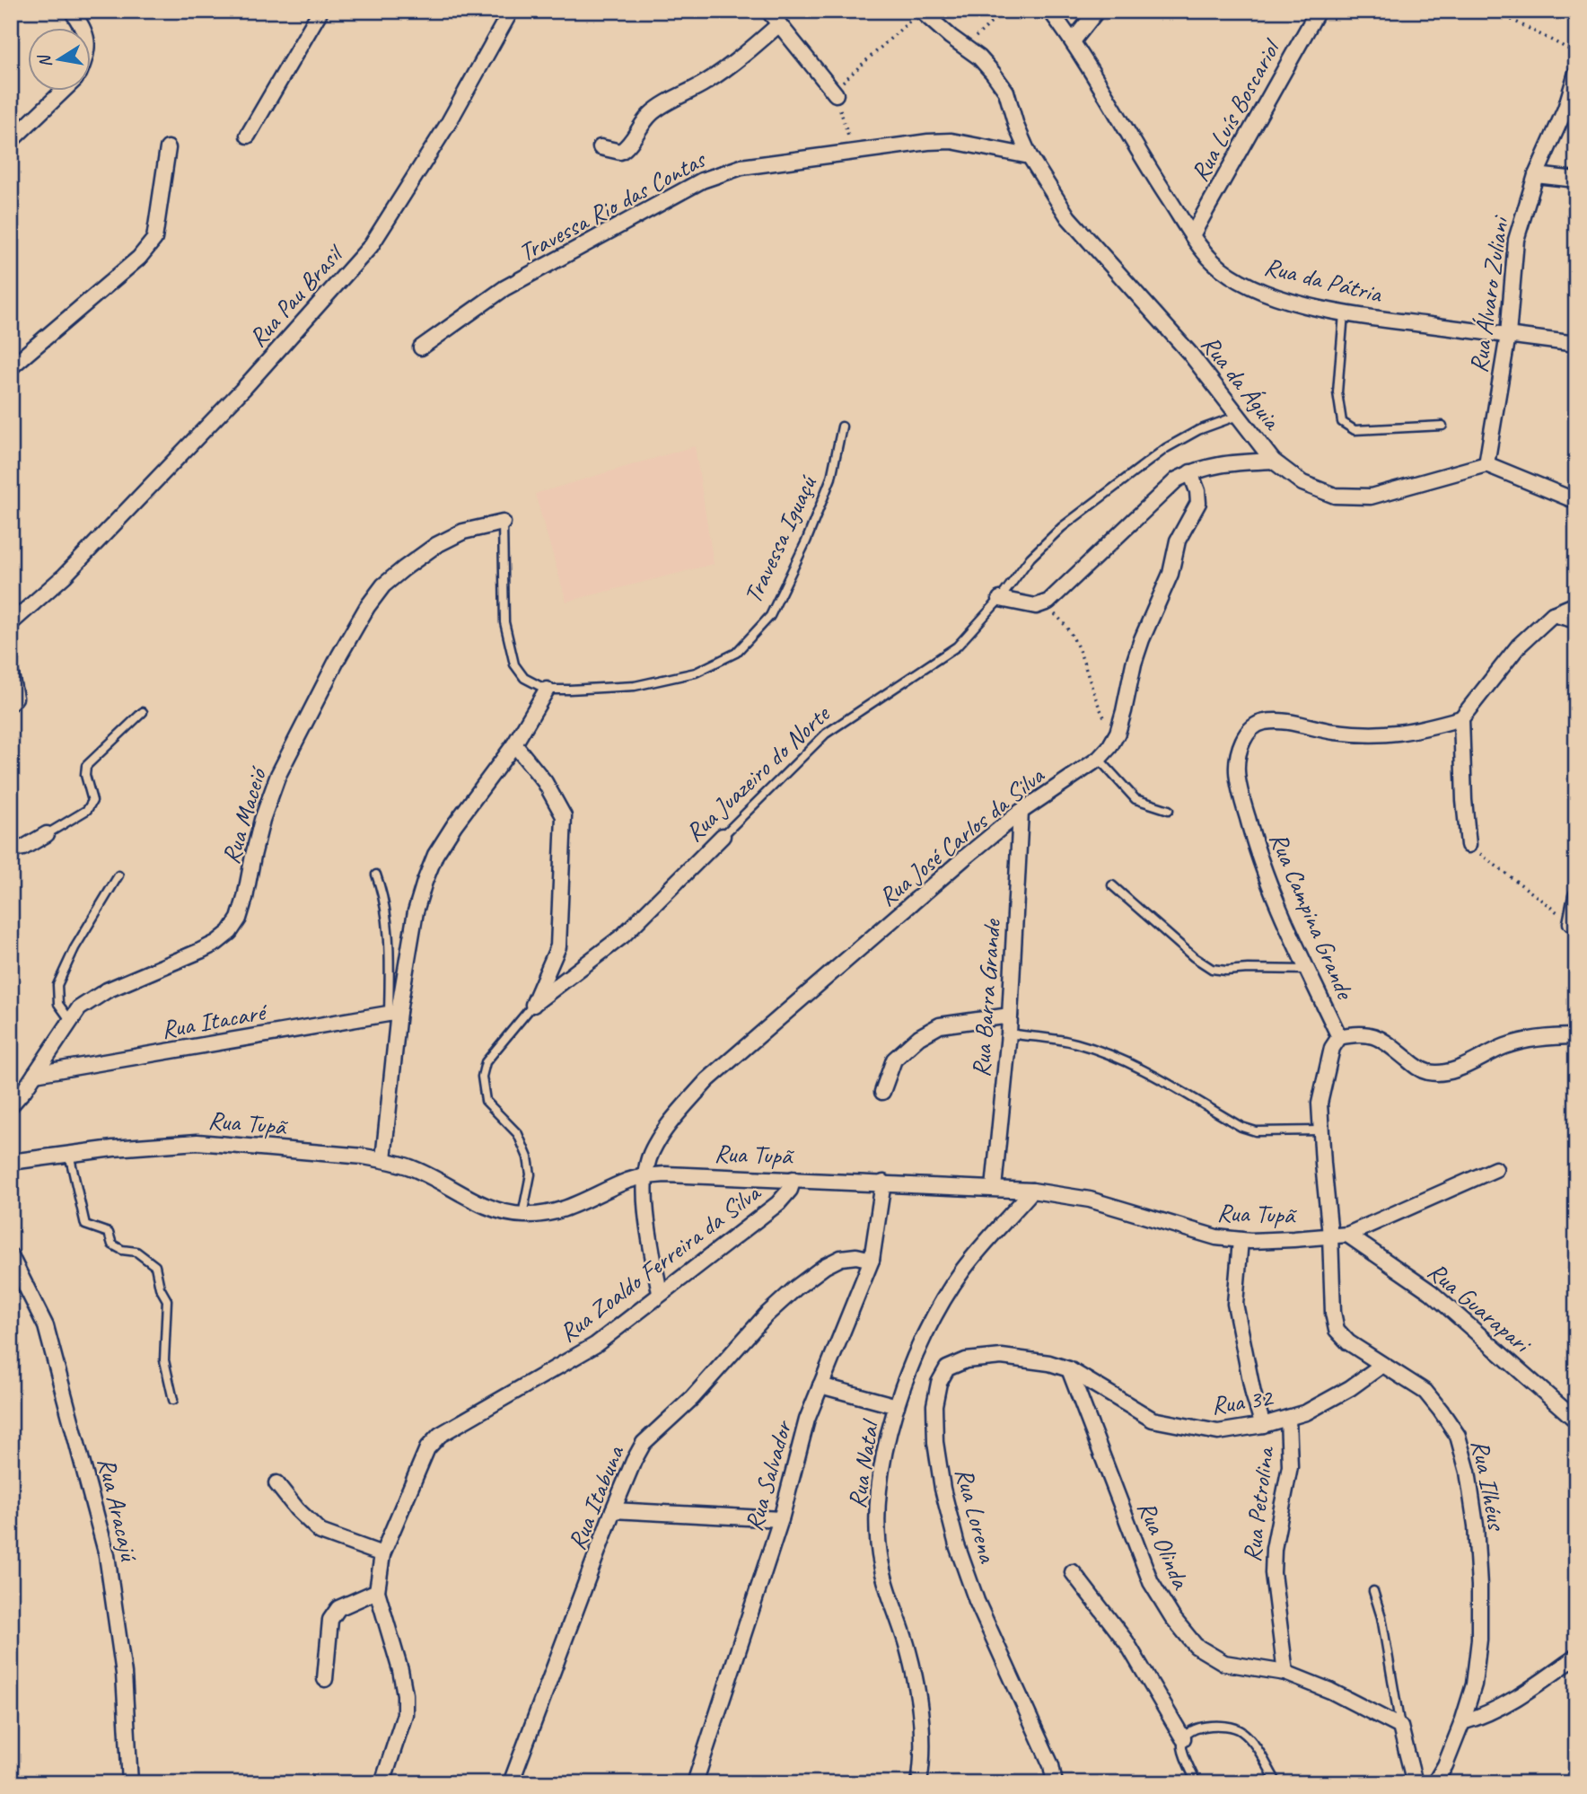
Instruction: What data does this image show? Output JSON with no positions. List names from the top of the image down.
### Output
{
  "streets": {
    "street": [
      "Rua Luís Boscariol",
      "Travessa Rio das Contas",
      "Rua da Pátria",
      "Rua Álvaro Zuliani",
      "Rua Pau Brasil",
      "Rua da Águia",
      "Rua Juazeiro do Norte",
      "Rua Maceió",
      "Rua José Carlos da Silva",
      "Rua Campina Grande",
      "Rua Barra Grande",
      "Rua Itacaré",
      "Rua Tupã",
      "Rua Zoaldo Ferreira da Silva",
      "Rua Guarapari",
      "Rua 32",
      "Rua Natal",
      "Rua Salvador",
      "Rua Ilhéus",
      "Rua Itabuna",
      "Rua Petrolina",
      "Rua Aracajú",
      "Rua Lorena",
      "Rua Olinda"
    ],
    "lane": ["Travessa Iguaçú"]
  },
  "crossings": [
    ["Rua Luís Boscariol", "Rua da Pátria"],
    ["Travessa Rio das Contas", "Rua da Águia"],
    ["Rua da Pátria", "Rua Álvaro Zuliani"],
    ["Rua Álvaro Zuliani", "Rua da Águia"],
    ["Rua da Águia", "Rua Juazeiro do Norte"],
    ["Rua Juazeiro do Norte", "Rua Tupã"],
    ["Rua Maceió", "Rua Itacaré"],
    ["Rua José Carlos da Silva", "Rua Barra Grande"],
    ["Rua José Carlos da Silva", "Rua Tupã"],
    ["Rua Campina Grande", "Rua Ilhéus"],
    ["Rua Barra Grande", "Rua Tupã"],
    ["Rua Tupã", "Rua Zoaldo Ferreira da Silva"],
    ["Rua Tupã", "Rua Guarapari"],
    ["Rua Tupã", "Rua Natal"],
    ["Rua Tupã", "Rua Salvador"],
    ["Rua Tupã", "Rua Ilhéus"],
    ["Rua 32", "Rua Ilhéus"],
    ["Rua 32", "Rua Petrolina"],
    ["Rua 32", "Rua Lorena"],
    ["Rua 32", "Rua Olinda"],
    ["Rua Salvador", "Rua Itabuna"],
    ["Rua Petrolina", "Rua Olinda"],
    ["Rua Lorena", "Rua Olinda"]
  ],
  "north": "left"
}
